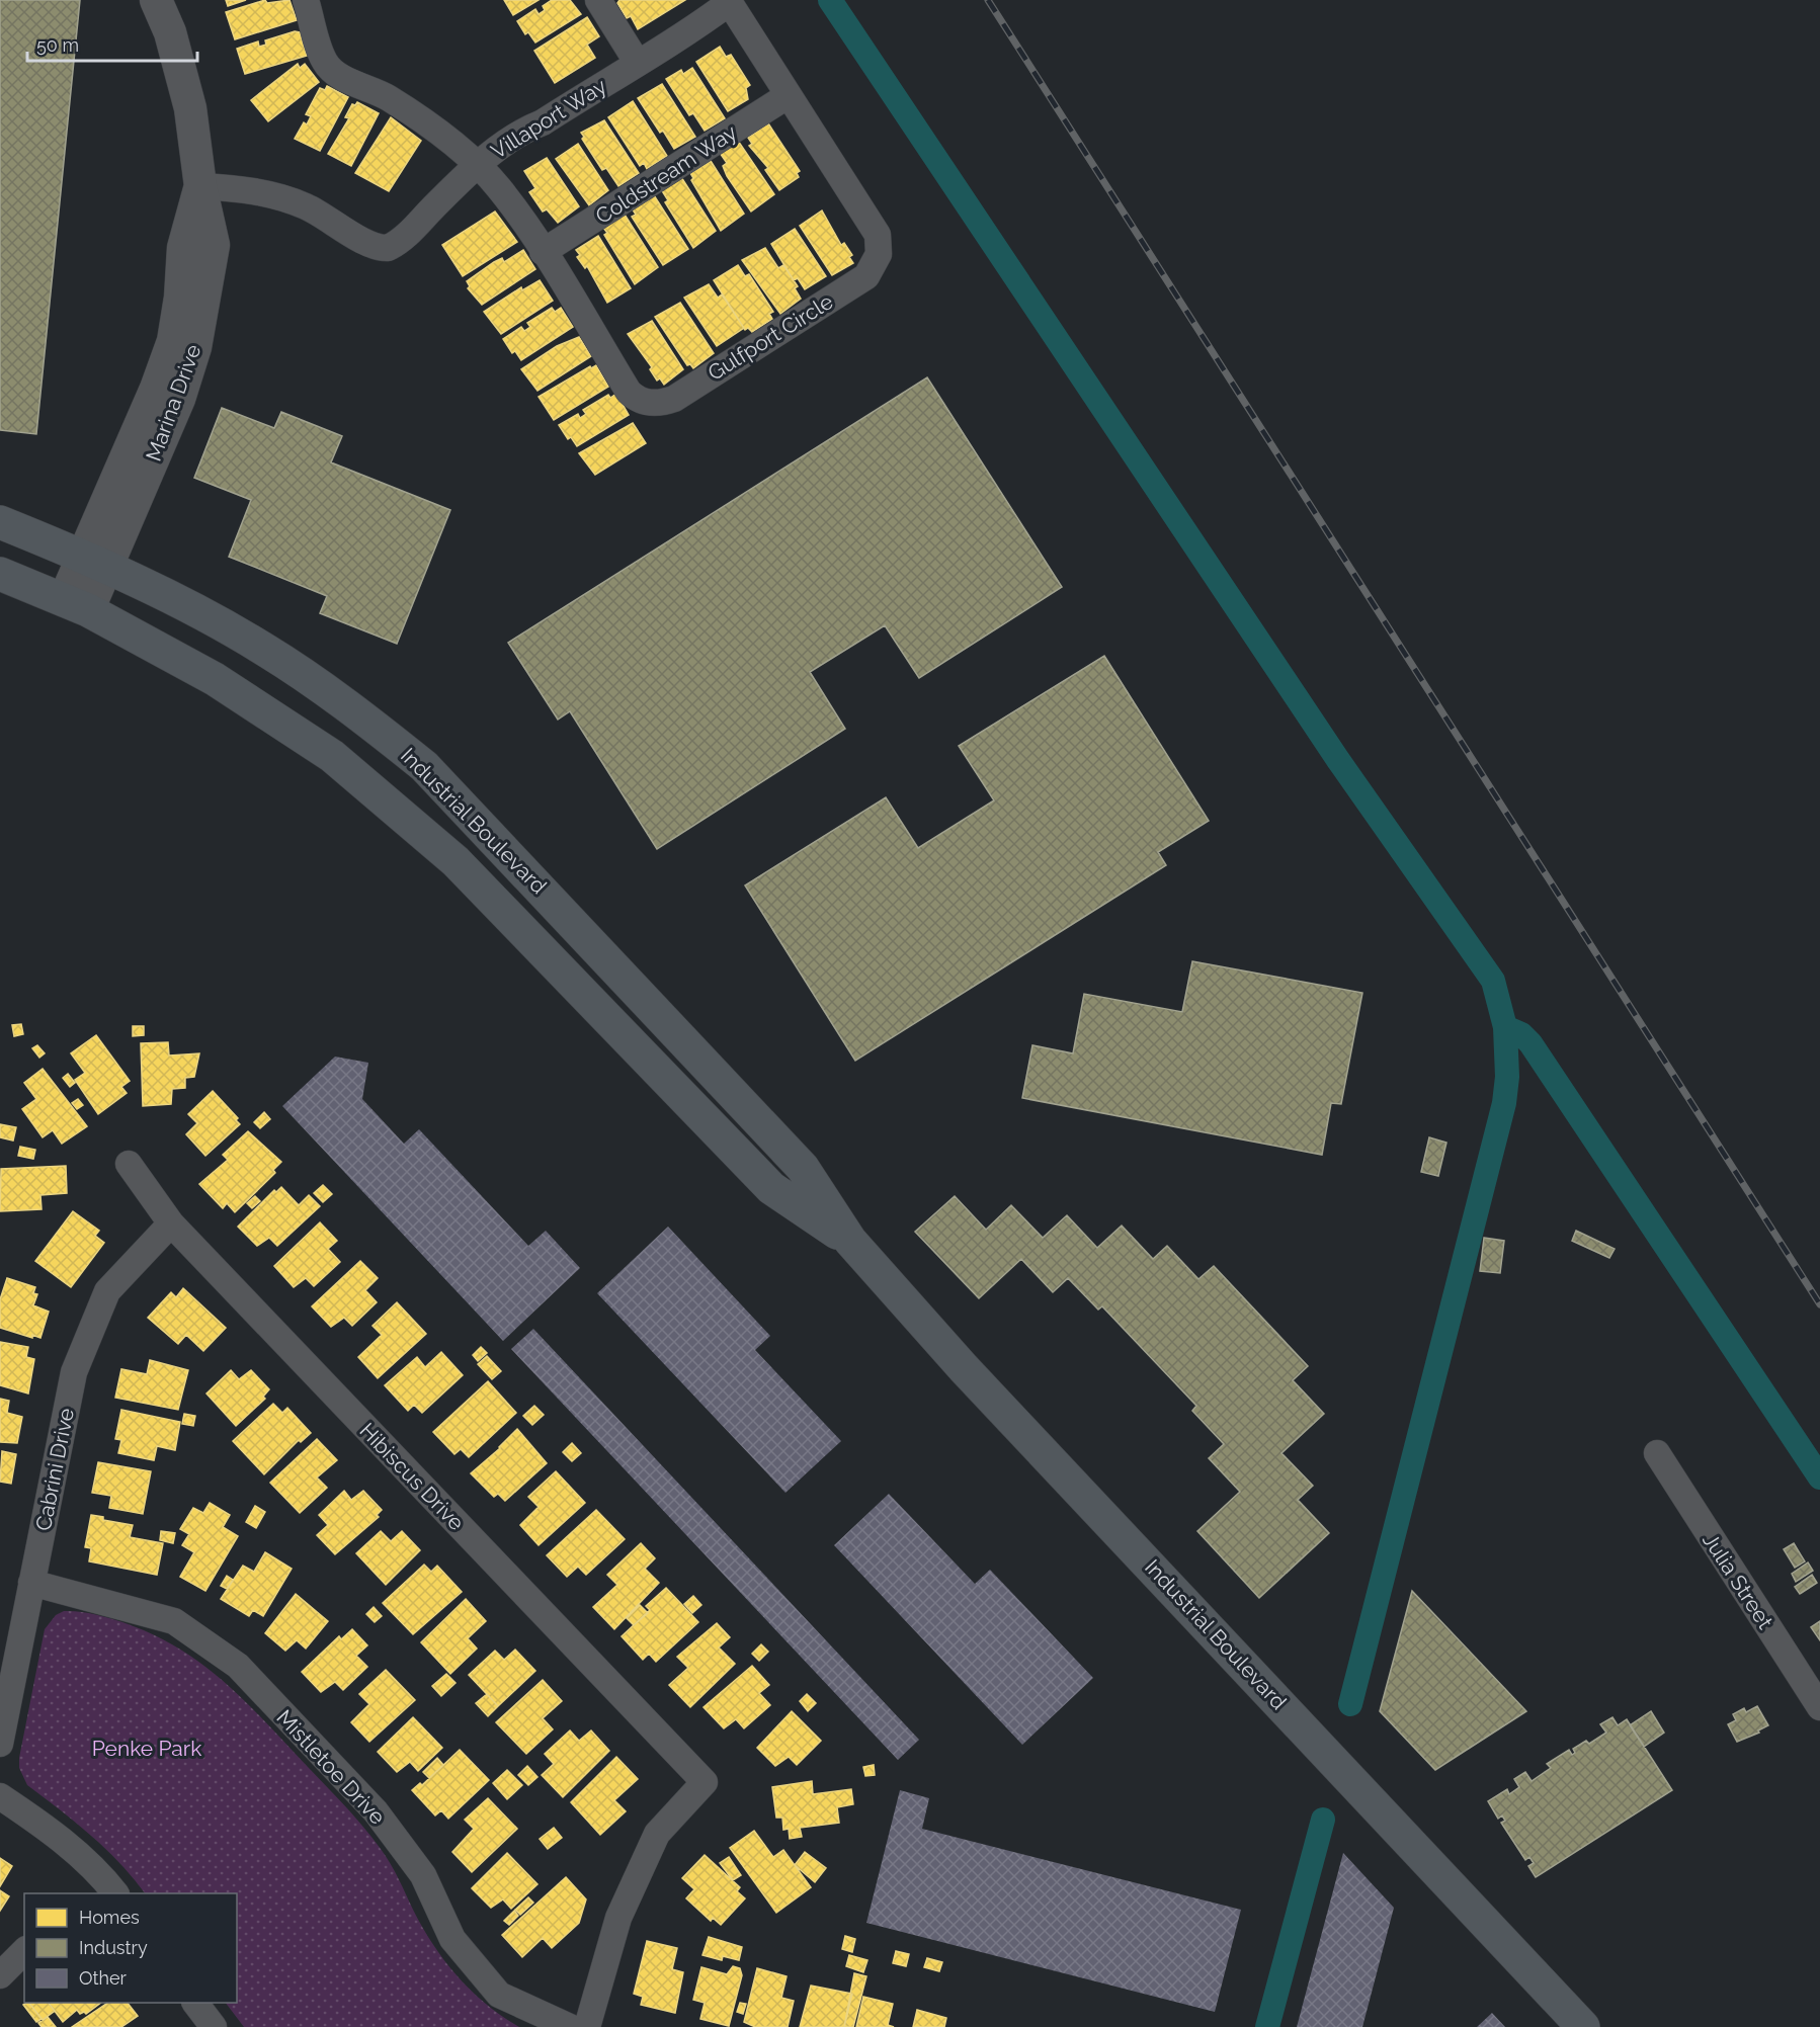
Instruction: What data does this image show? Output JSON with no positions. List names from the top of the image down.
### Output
{
  "streets": {
    "main road": ["Industrial Boulevard"],
    "street": [
      "Villaport Way",
      "Coldstream Way",
      "Gulfport Circle",
      "Marina Drive",
      "Cabrini Drive",
      "Hibiscus Drive",
      "Julia Street",
      "Mistletoe Drive"
    ]
  },
  "crossings": [
    ["Villaport Way", "Gulfport Circle"],
    ["Villaport Way", "Marina Drive"],
    ["Coldstream Way", "Gulfport Circle"],
    ["Marina Drive", "Industrial Boulevard"],
    ["Cabrini Drive", "Hibiscus Drive"],
    ["Cabrini Drive", "Mistletoe Drive"]
  ],
  "parks": ["Penke Park"],
  "legend": ["Homes", "Industry", "Other"],
  "scale_bar": "50 m"
}
